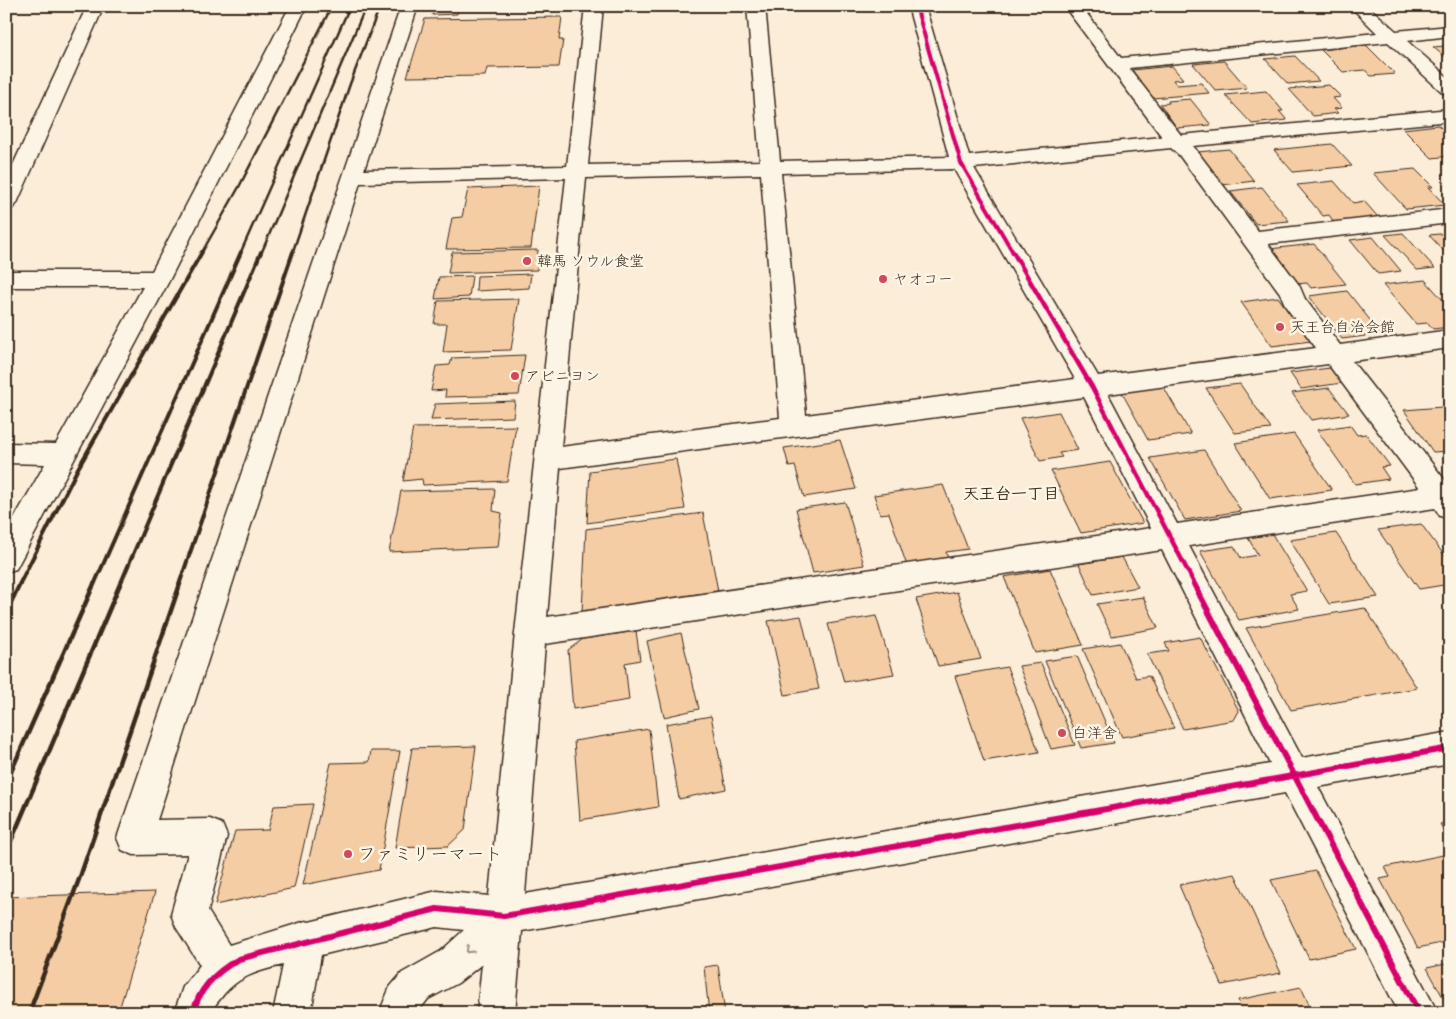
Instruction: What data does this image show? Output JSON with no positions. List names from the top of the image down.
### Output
{
  "districts": ["天王台一丁目"],
  "places": [
    "韓馬 ソウル食堂",
    "ヤオコー",
    "天王台自治会館",
    "アビニヨン",
    "白洋舍",
    "ファミリーマート"
  ]
}
